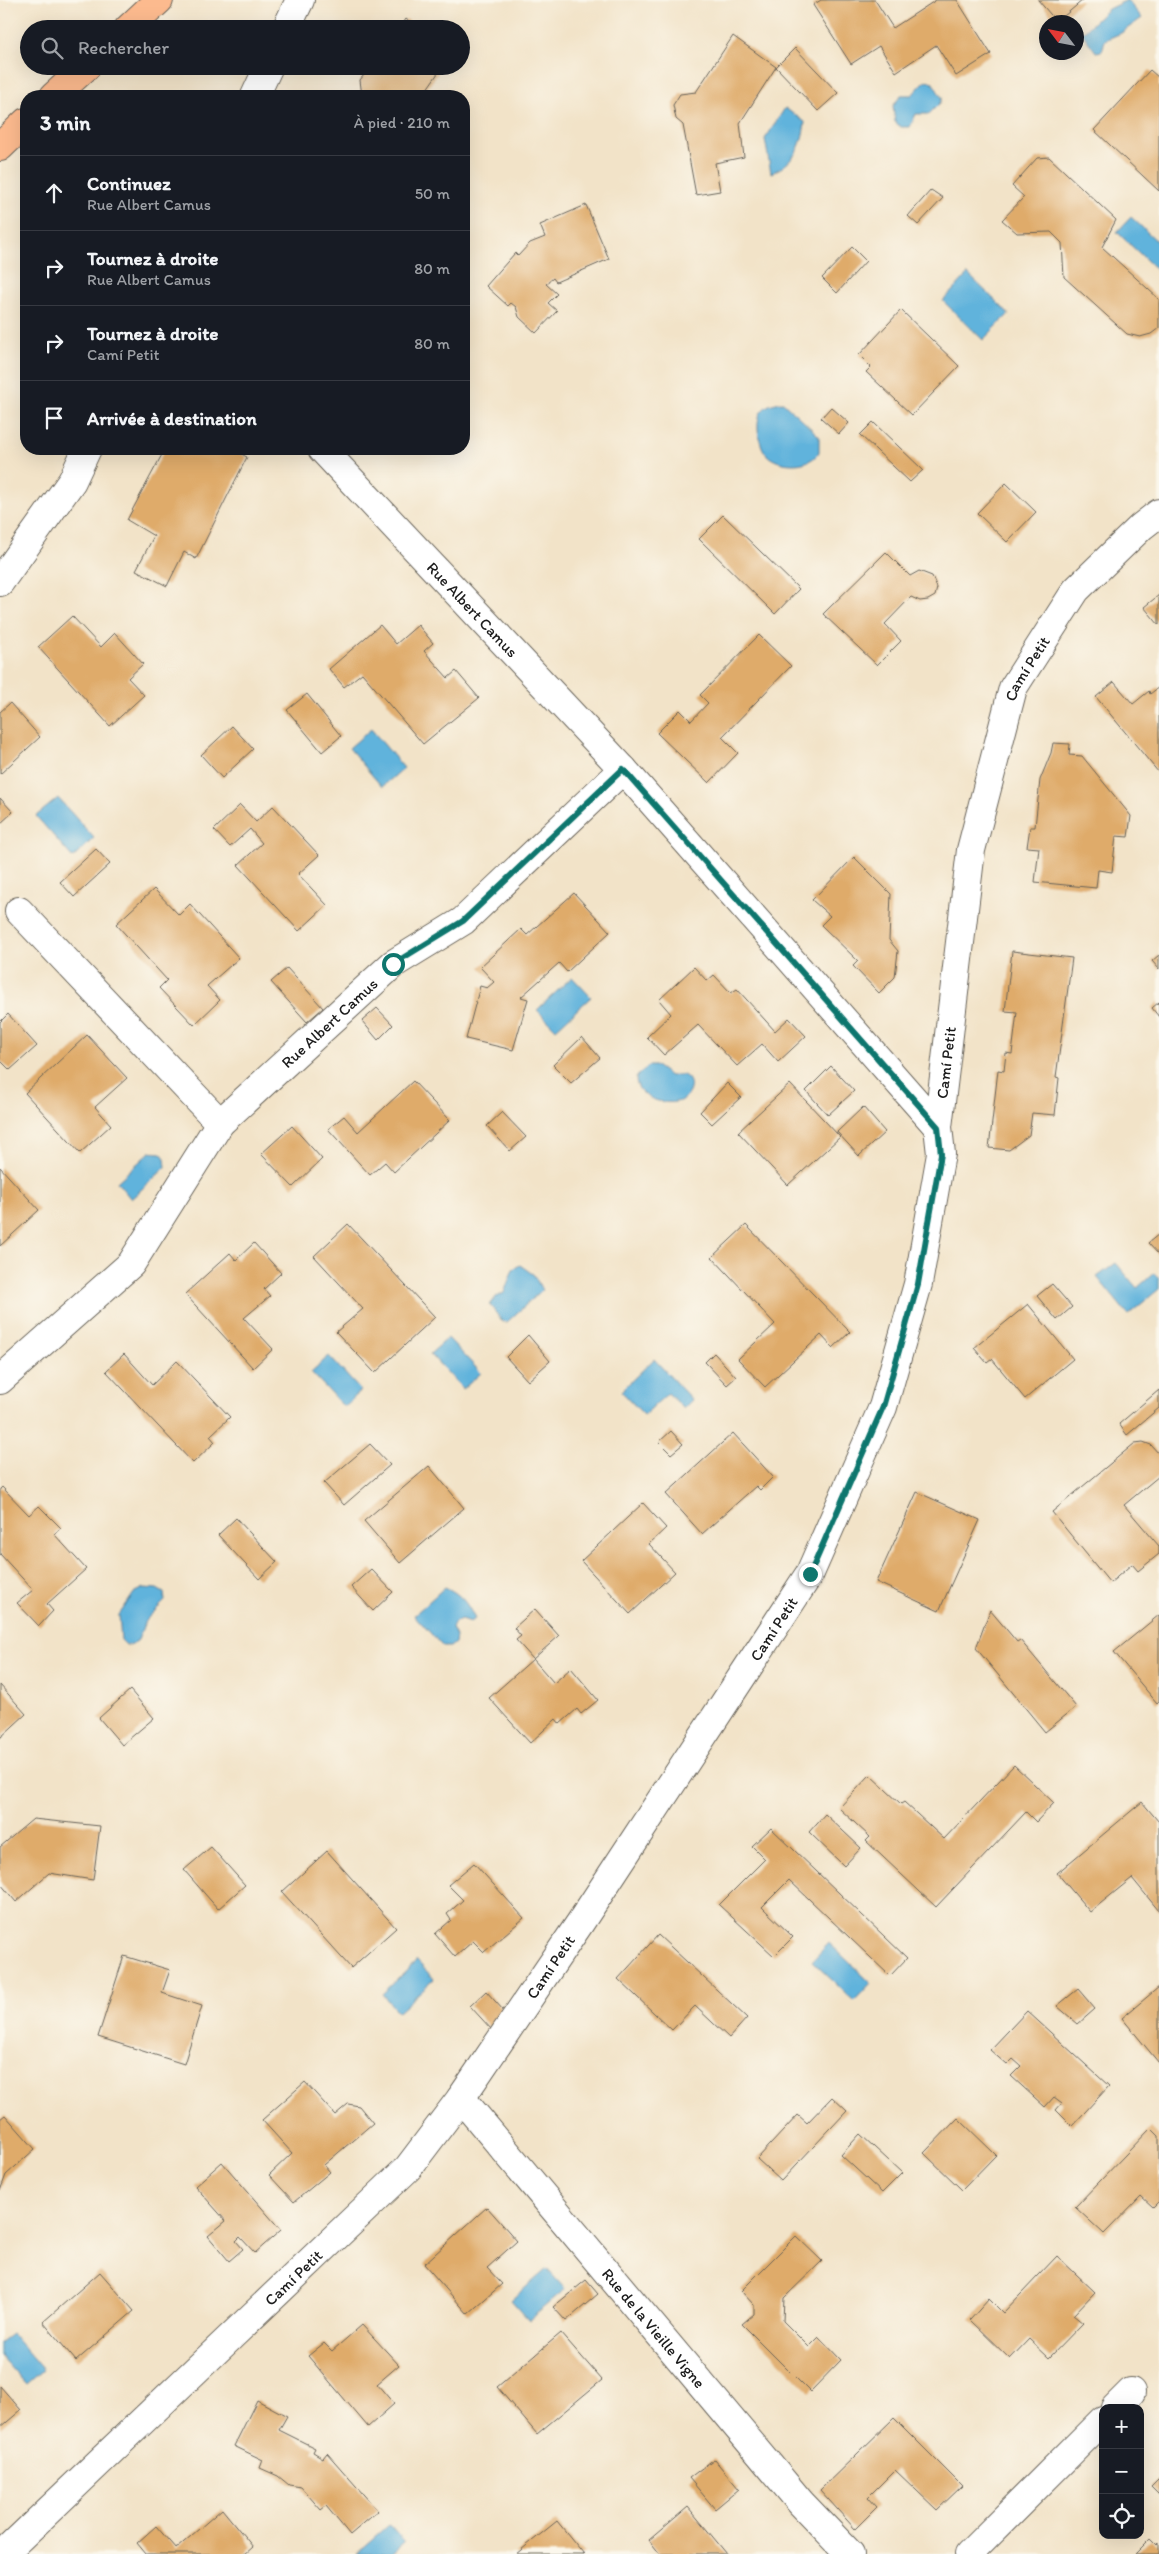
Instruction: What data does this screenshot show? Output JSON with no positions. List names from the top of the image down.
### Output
{
  "streets": {
    "street": ["Rue Albert Camus", "Camí Petit", "Rue de la Vieille Vigne"]
  },
  "crossings": [
    ["Rue Albert Camus", "Camí Petit"],
    ["Camí Petit", "Rue de la Vieille Vigne"]
  ],
  "north": "top left",
  "page": {
    "search": "Rechercher",
    "heading": ["3 min", "À pied · 210 m"],
    "list": [
      ["Continuez", "Rue Albert Camus", "50 m"],
      ["Tournez à droite", "Rue Albert Camus", "80 m"],
      ["Tournez à droite", "Camí Petit", "80 m"],
      "Arrivée à destination"
    ],
    "map_buttons": ["+", "−"]
  }
}
